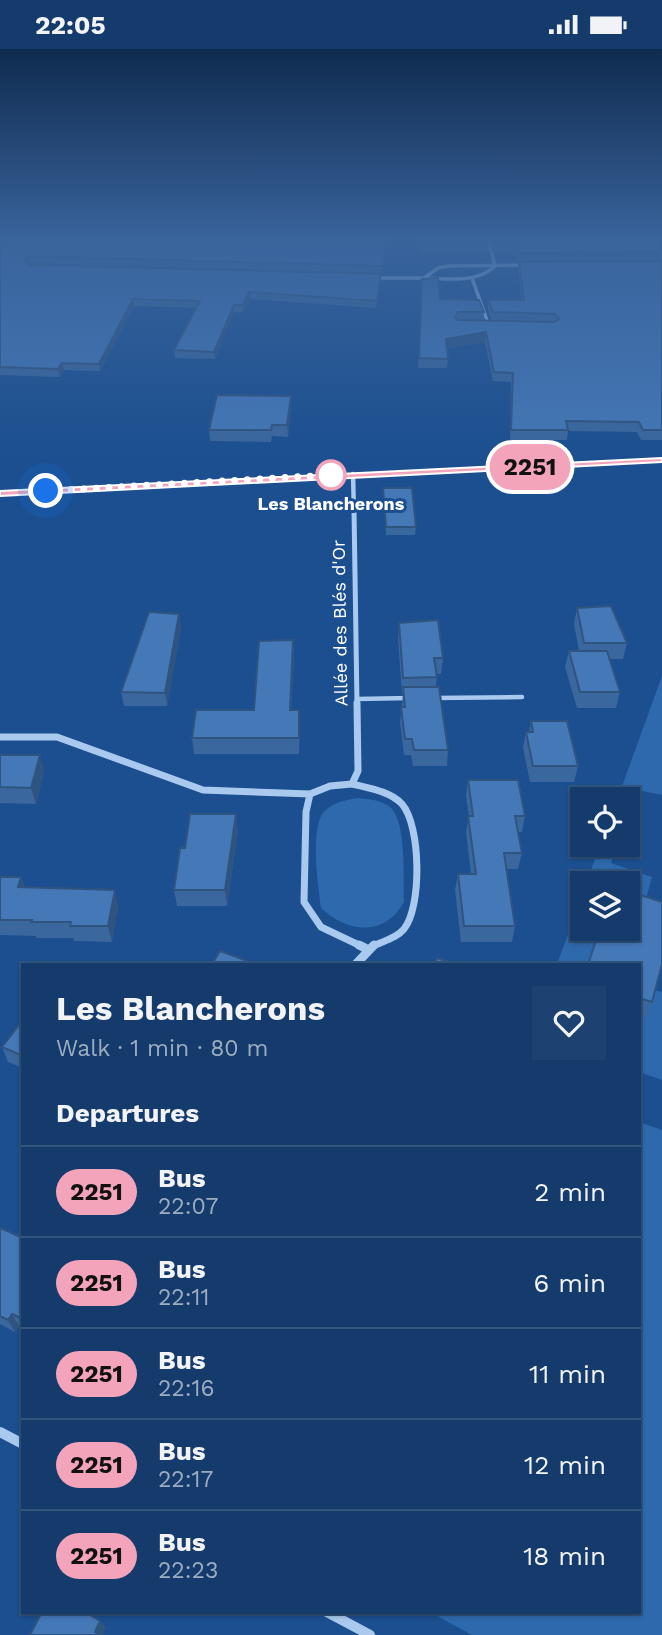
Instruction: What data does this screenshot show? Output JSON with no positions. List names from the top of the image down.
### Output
{
  "streets": {
    "street": ["Allée des Blés d'Or"]
  },
  "places": ["Les Blancherons"],
  "lines": ["bus line 2251"],
  "page": {
    "status": "22:05",
    "on_map": "2251",
    "heading": [
      ["Les Blancherons", "Walk · 1 min · 80 m"],
      "Departures"
    ],
    "list": [
      {
        "mark": "2251",
        "name": "Bus",
        "note": "22:07",
        "value": "2 min"
      },
      {
        "mark": "2251",
        "name": "Bus",
        "note": "22:11",
        "value": "6 min"
      },
      {
        "mark": "2251",
        "name": "Bus",
        "note": "22:16",
        "value": "11 min"
      },
      {
        "mark": "2251",
        "name": "Bus",
        "note": "22:17",
        "value": "12 min"
      },
      {
        "mark": "2251",
        "name": "Bus",
        "note": "22:23",
        "value": "18 min"
      }
    ]
  }
}
